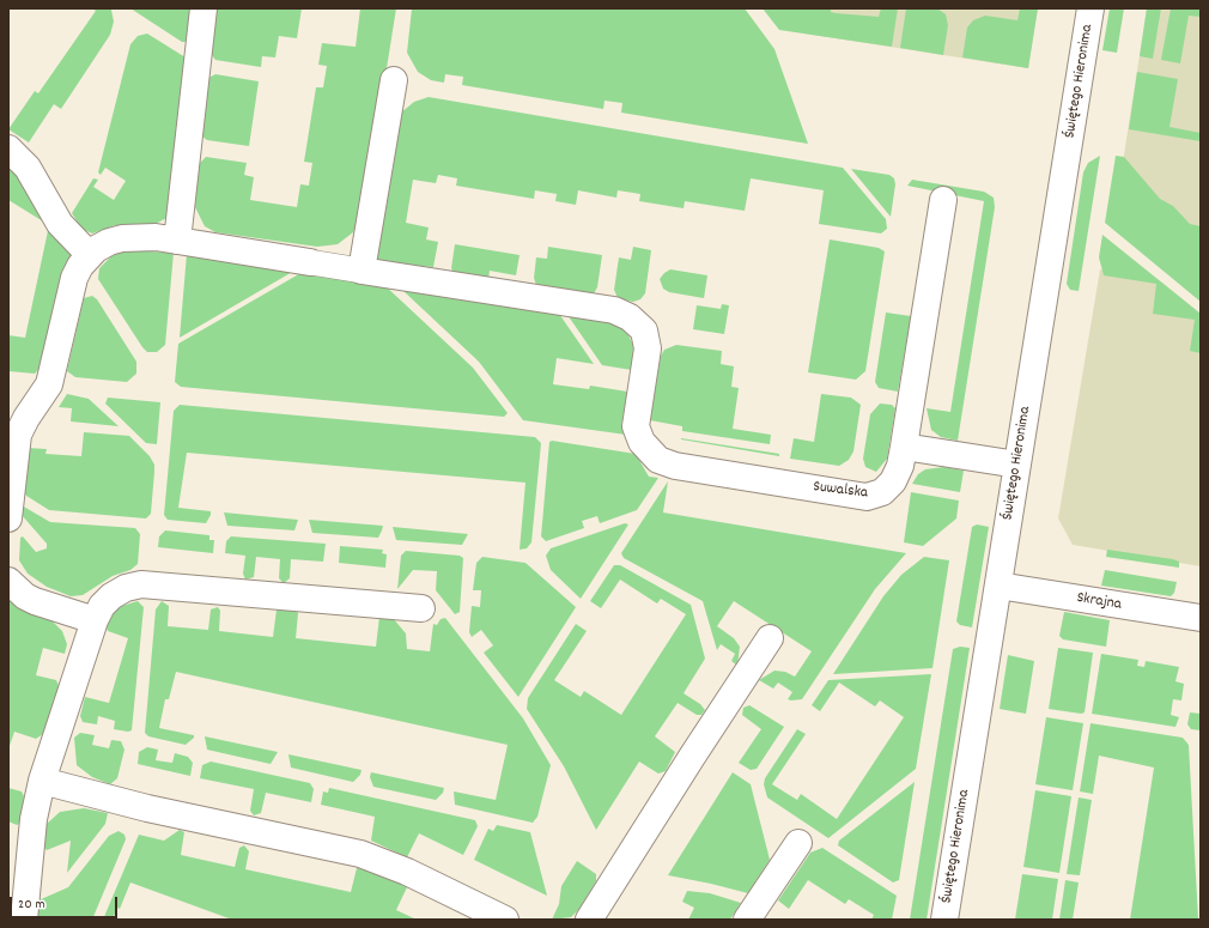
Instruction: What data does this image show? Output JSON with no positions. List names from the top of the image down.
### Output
{
  "streets": {
    "street": ["Świętego Hieronima", "Suwalska", "Skrajna"]
  },
  "crossings": [
    ["Świętego Hieronima", "Skrajna"]
  ],
  "scale_bar": "20 m"
}
